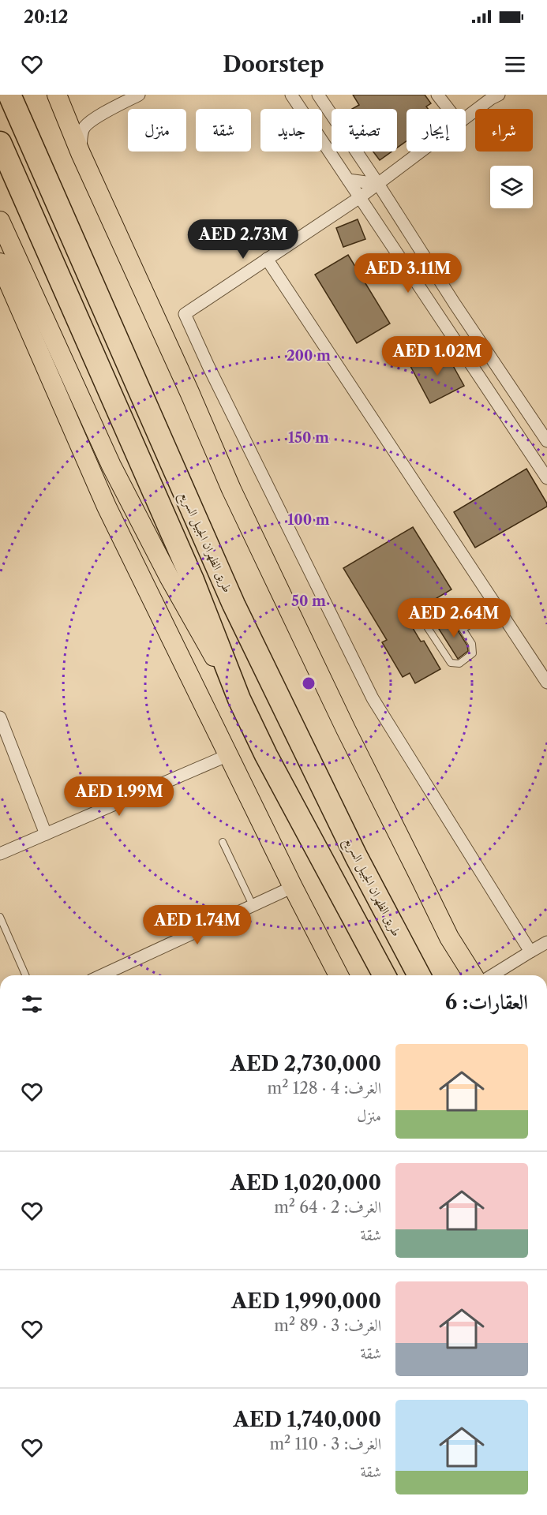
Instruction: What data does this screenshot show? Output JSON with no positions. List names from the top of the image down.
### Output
{
  "streets": {
    "highway": ["طريق الظهران الجبيل السريع"]
  },
  "page": {
    "status": "20:12",
    "header": "Doorstep",
    "chip": [
      "شراء",
      "إيجار",
      "تصفية",
      "جديد",
      "شقة",
      "منزل"
    ],
    "price": [
      "AED 2.73M",
      "AED 3.11M",
      "AED 1.02M",
      "AED 2.64M",
      "AED 1.99M",
      "AED 1.74M"
    ],
    "heading": "العقارات: 6",
    "list": [
      {
        "name": "AED 2,730,000",
        "note": "الغرف: 4 · 128 m² · منزل"
      },
      {
        "name": "AED 1,020,000",
        "note": "الغرف: 2 · 64 m² · شقة"
      },
      {
        "name": "AED 1,990,000",
        "note": "الغرف: 3 · 89 m² · شقة"
      },
      {
        "name": "AED 1,740,000",
        "note": "الغرف: 3 · 110 m² · شقة"
      }
    ]
  },
  "rings": [
    "200 m",
    "150 m",
    "100 m",
    "50 m"
  ]
}
